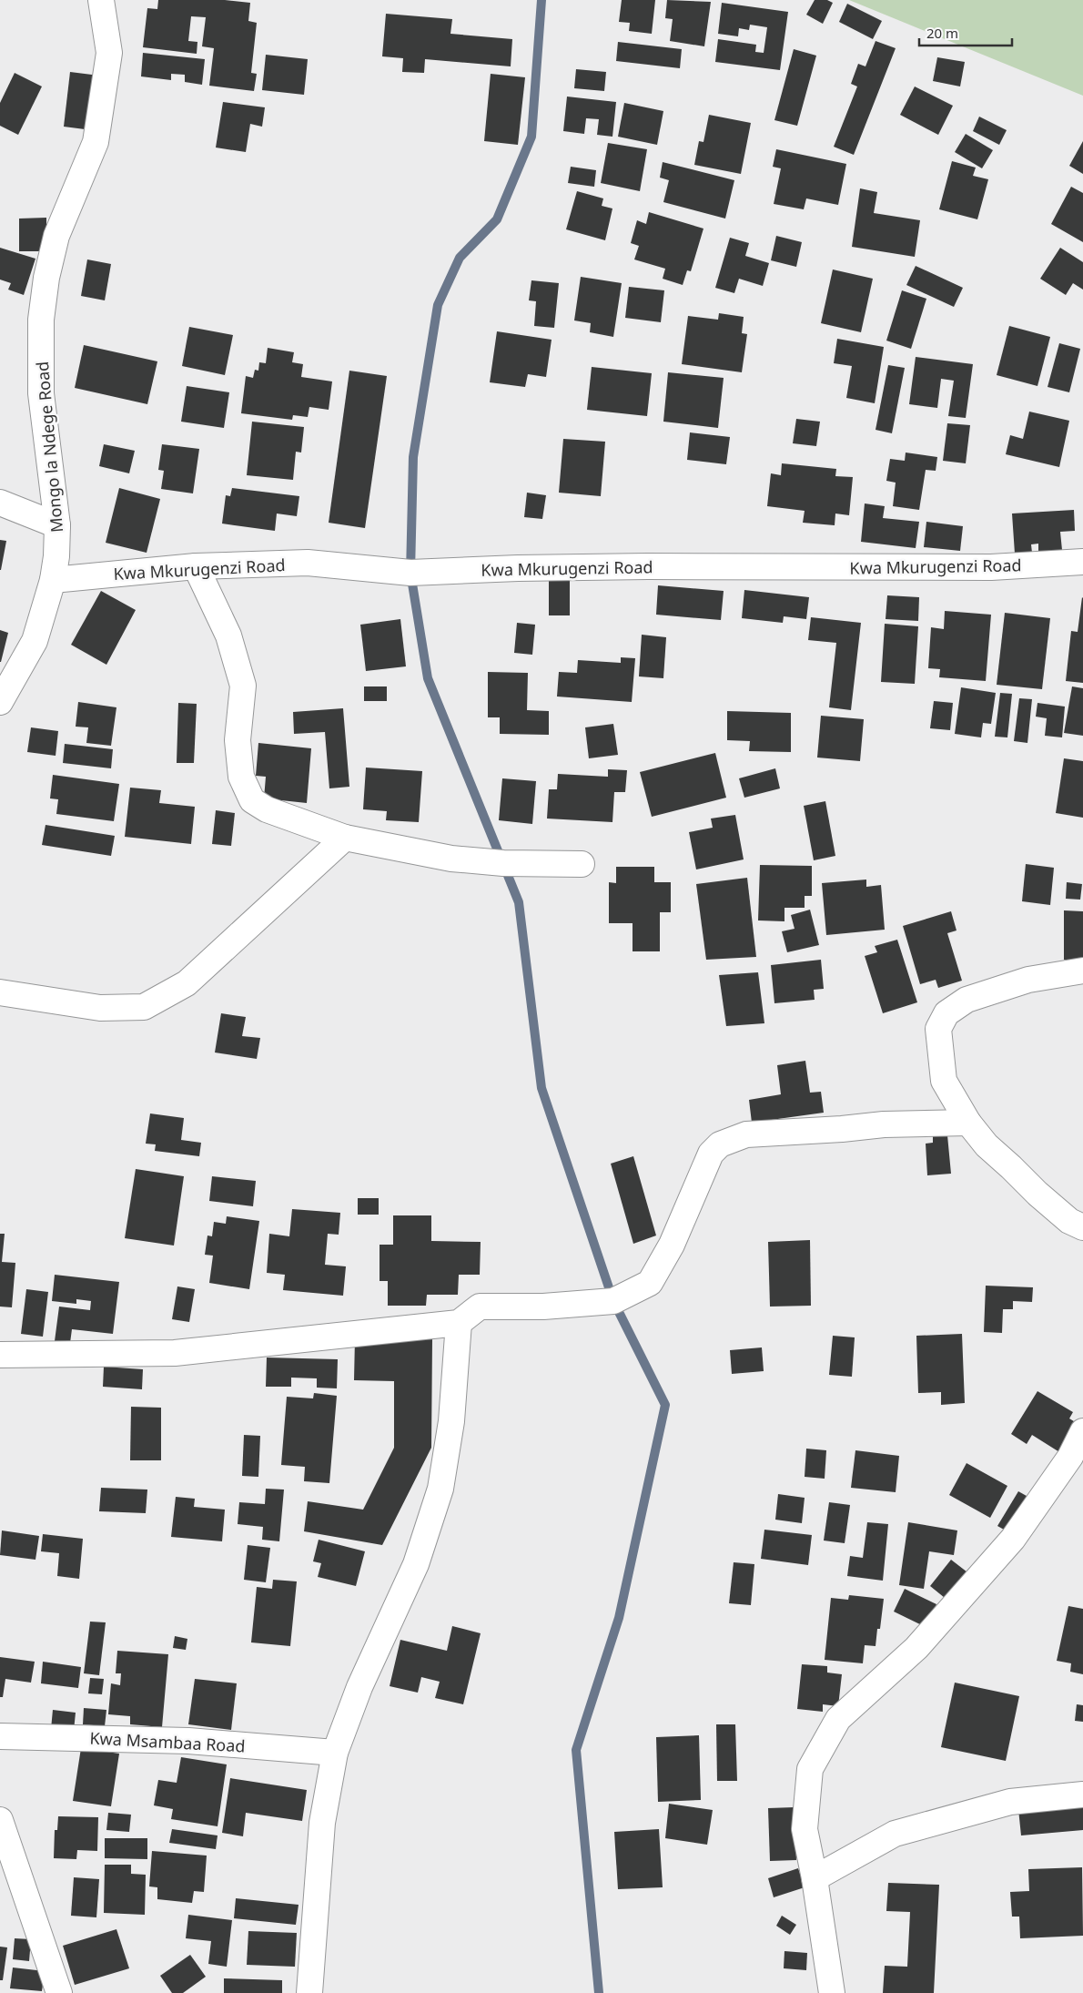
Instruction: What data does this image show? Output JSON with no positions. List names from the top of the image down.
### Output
{
  "streets": {
    "street": ["Mongo la Ndege Road", "Kwa Mkurugenzi Road", "Kwa Msambaa Road"]
  },
  "crossings": [
    ["Mongo la Ndege Road", "Kwa Mkurugenzi Road"]
  ],
  "scale_bar": "20 m"
}
